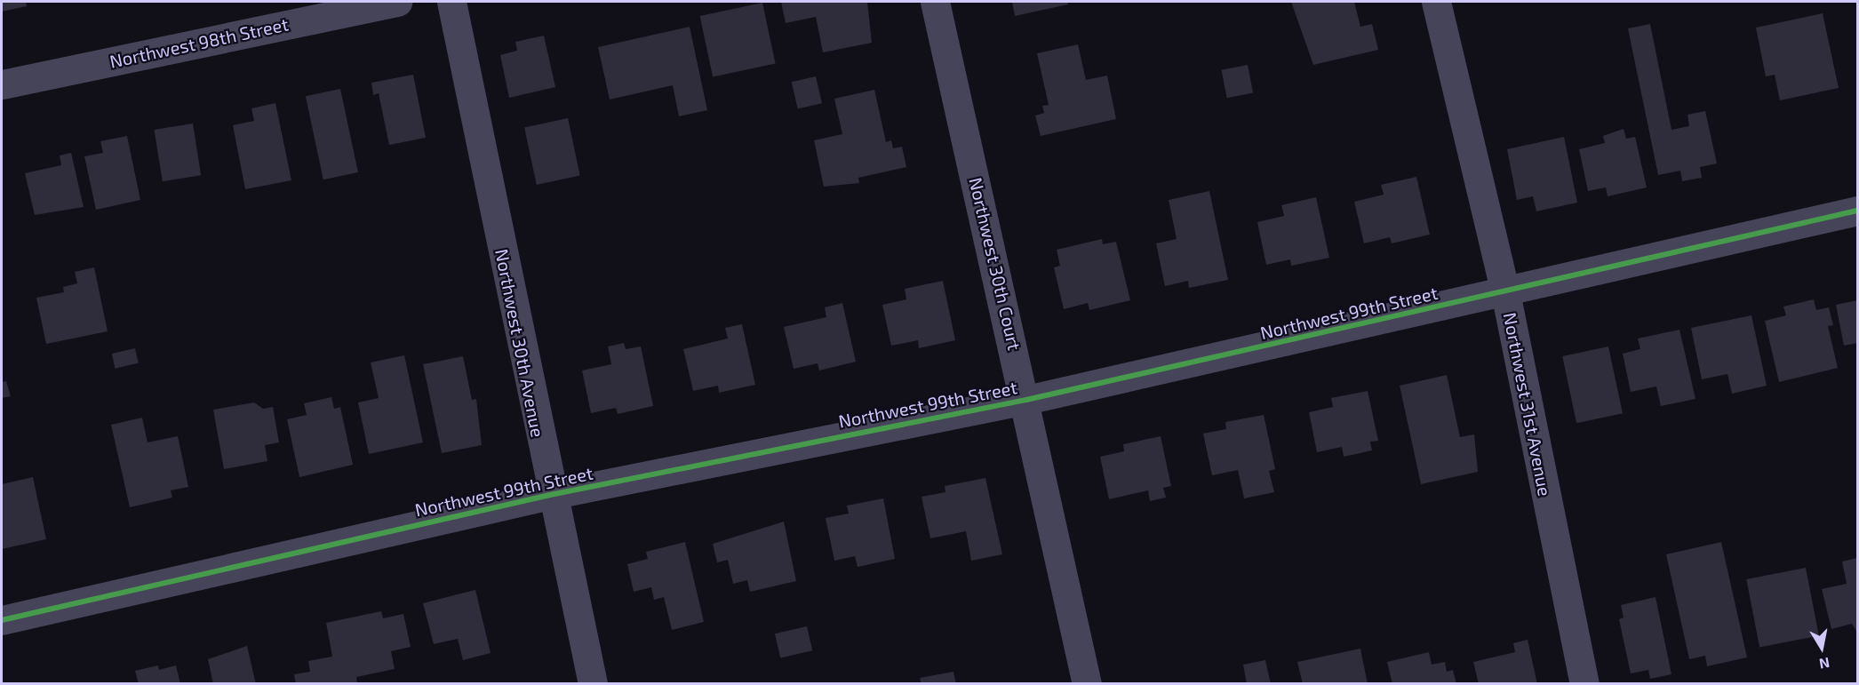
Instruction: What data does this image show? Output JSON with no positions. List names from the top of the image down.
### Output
{
  "streets": {
    "street": [
      "Northwest 98th Street",
      "Northwest 30th Court",
      "Northwest 99th Street",
      "Northwest 30th Avenue",
      "Northwest 31st Avenue"
    ]
  },
  "crossings": [
    ["Northwest 30th Court", "Northwest 99th Street"],
    ["Northwest 99th Street", "Northwest 30th Avenue"],
    ["Northwest 99th Street", "Northwest 31st Avenue"]
  ],
  "north": "bottom"
}
